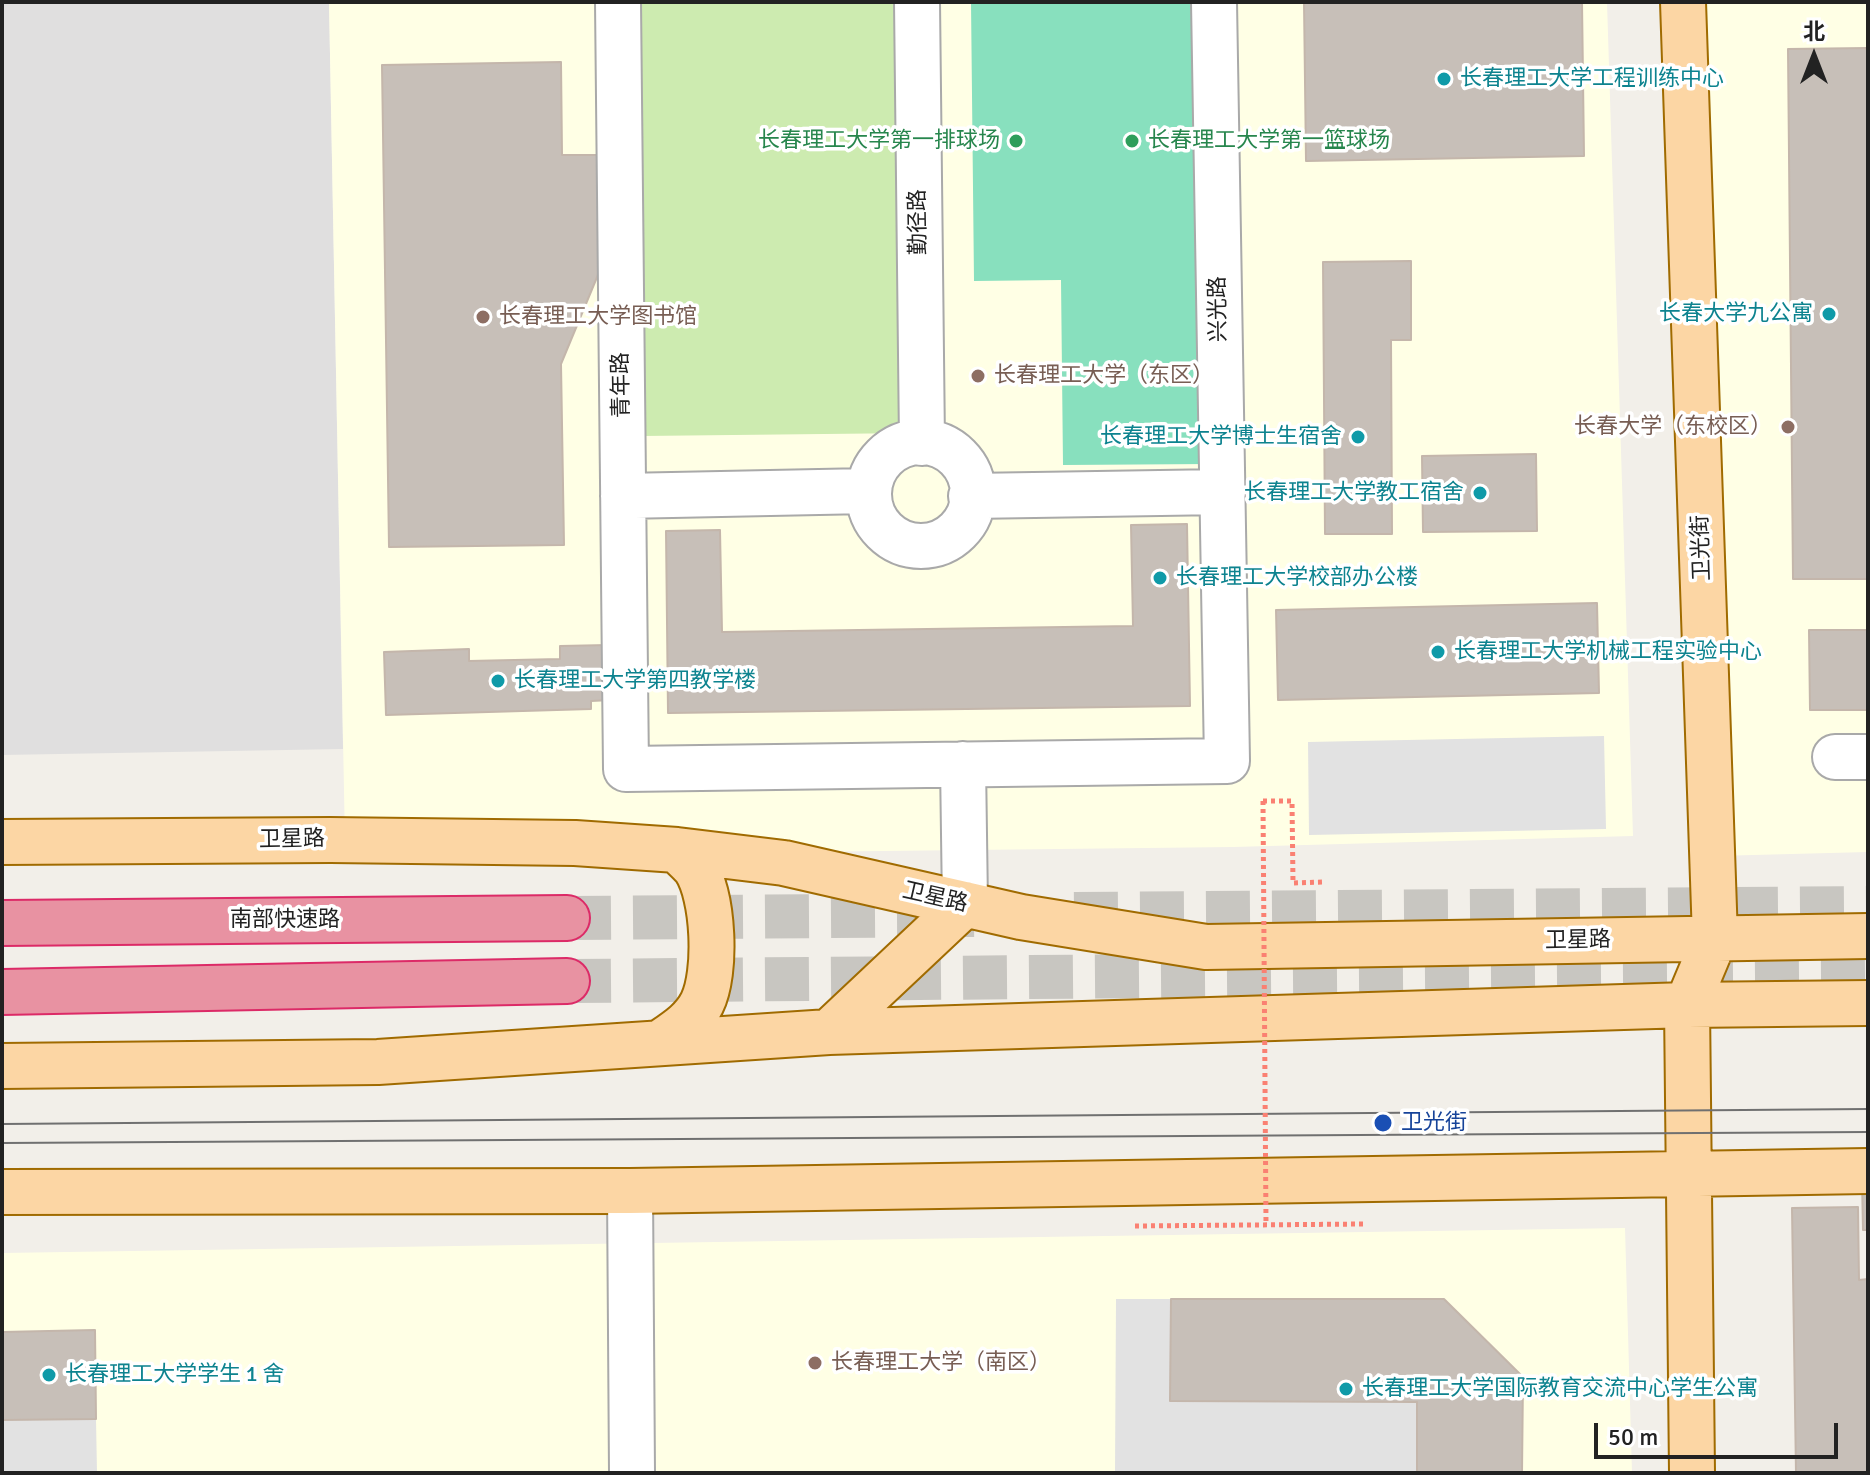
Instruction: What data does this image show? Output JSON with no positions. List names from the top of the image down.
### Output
{
  "streets": {
    "highway": ["南部快速路"],
    "main road": ["卫光街", "卫星路"],
    "lane": ["勤径路", "兴光路", "青年路"]
  },
  "crossings": [
    ["兴光路", "青年路"],
    ["卫光街", "卫星路"]
  ],
  "places": [
    "长春理工大学工程训练中心",
    "长春理工大学第一排球场",
    "长春理工大学第一篮球场",
    "长春大学九公寓",
    "长春理工大学图书馆",
    "长春理工大学（东区）",
    "长春大学（东校区）",
    "长春理工大学博士生宿舍",
    "长春理工大学教工宿舍",
    "长春理工大学校部办公楼",
    "长春理工大学机械工程实验中心",
    "长春理工大学第四教学楼",
    "卫光街",
    "长春理工大学（南区）",
    "长春理工大学学生 1 舍",
    "长春理工大学国际教育交流中心学生公寓"
  ],
  "scale_bar": "50 m",
  "north": "top"
}
